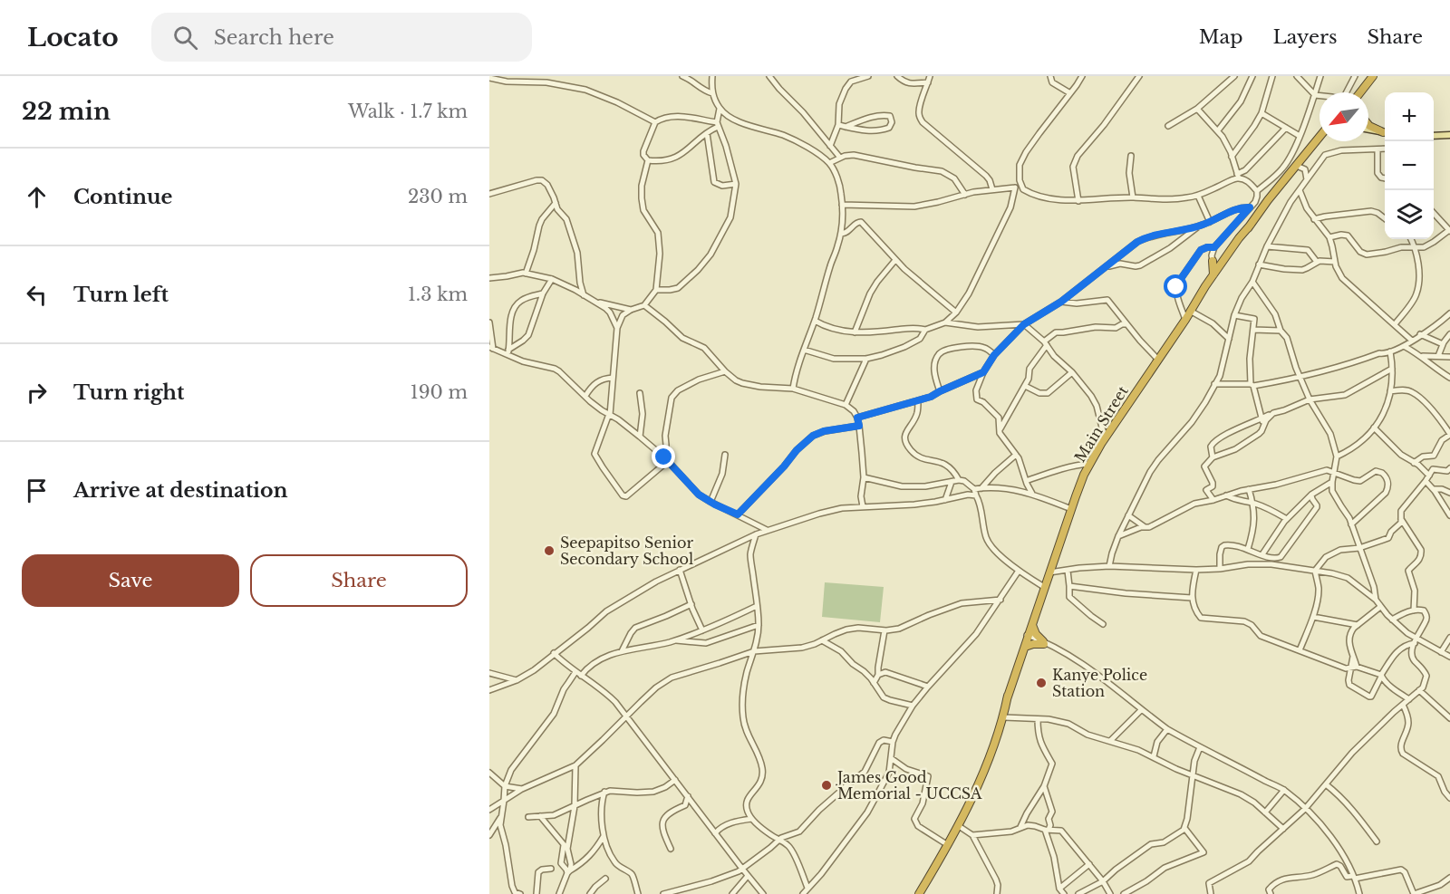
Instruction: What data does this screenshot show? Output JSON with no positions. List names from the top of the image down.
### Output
{
  "streets": {
    "highway": ["Main Street"]
  },
  "places": ["Seepapitso Senior Secondary School", "Kanye Police Station", "James Good Memorial - UCCSA"],
  "north": "bottom left",
  "page": {
    "header": "Locato",
    "search": "Search here",
    "nav": ["Map", "Layers", "Share"],
    "heading": ["22 min", "Walk · 1.7 km"],
    "map_buttons": ["+", "−"],
    "list": [
      ["Continue", "230 m"],
      ["Turn left", "1.3 km"],
      ["Turn right", "190 m"],
      "Arrive at destination"
    ],
    "buttons": ["Save", "Share"]
  }
}
